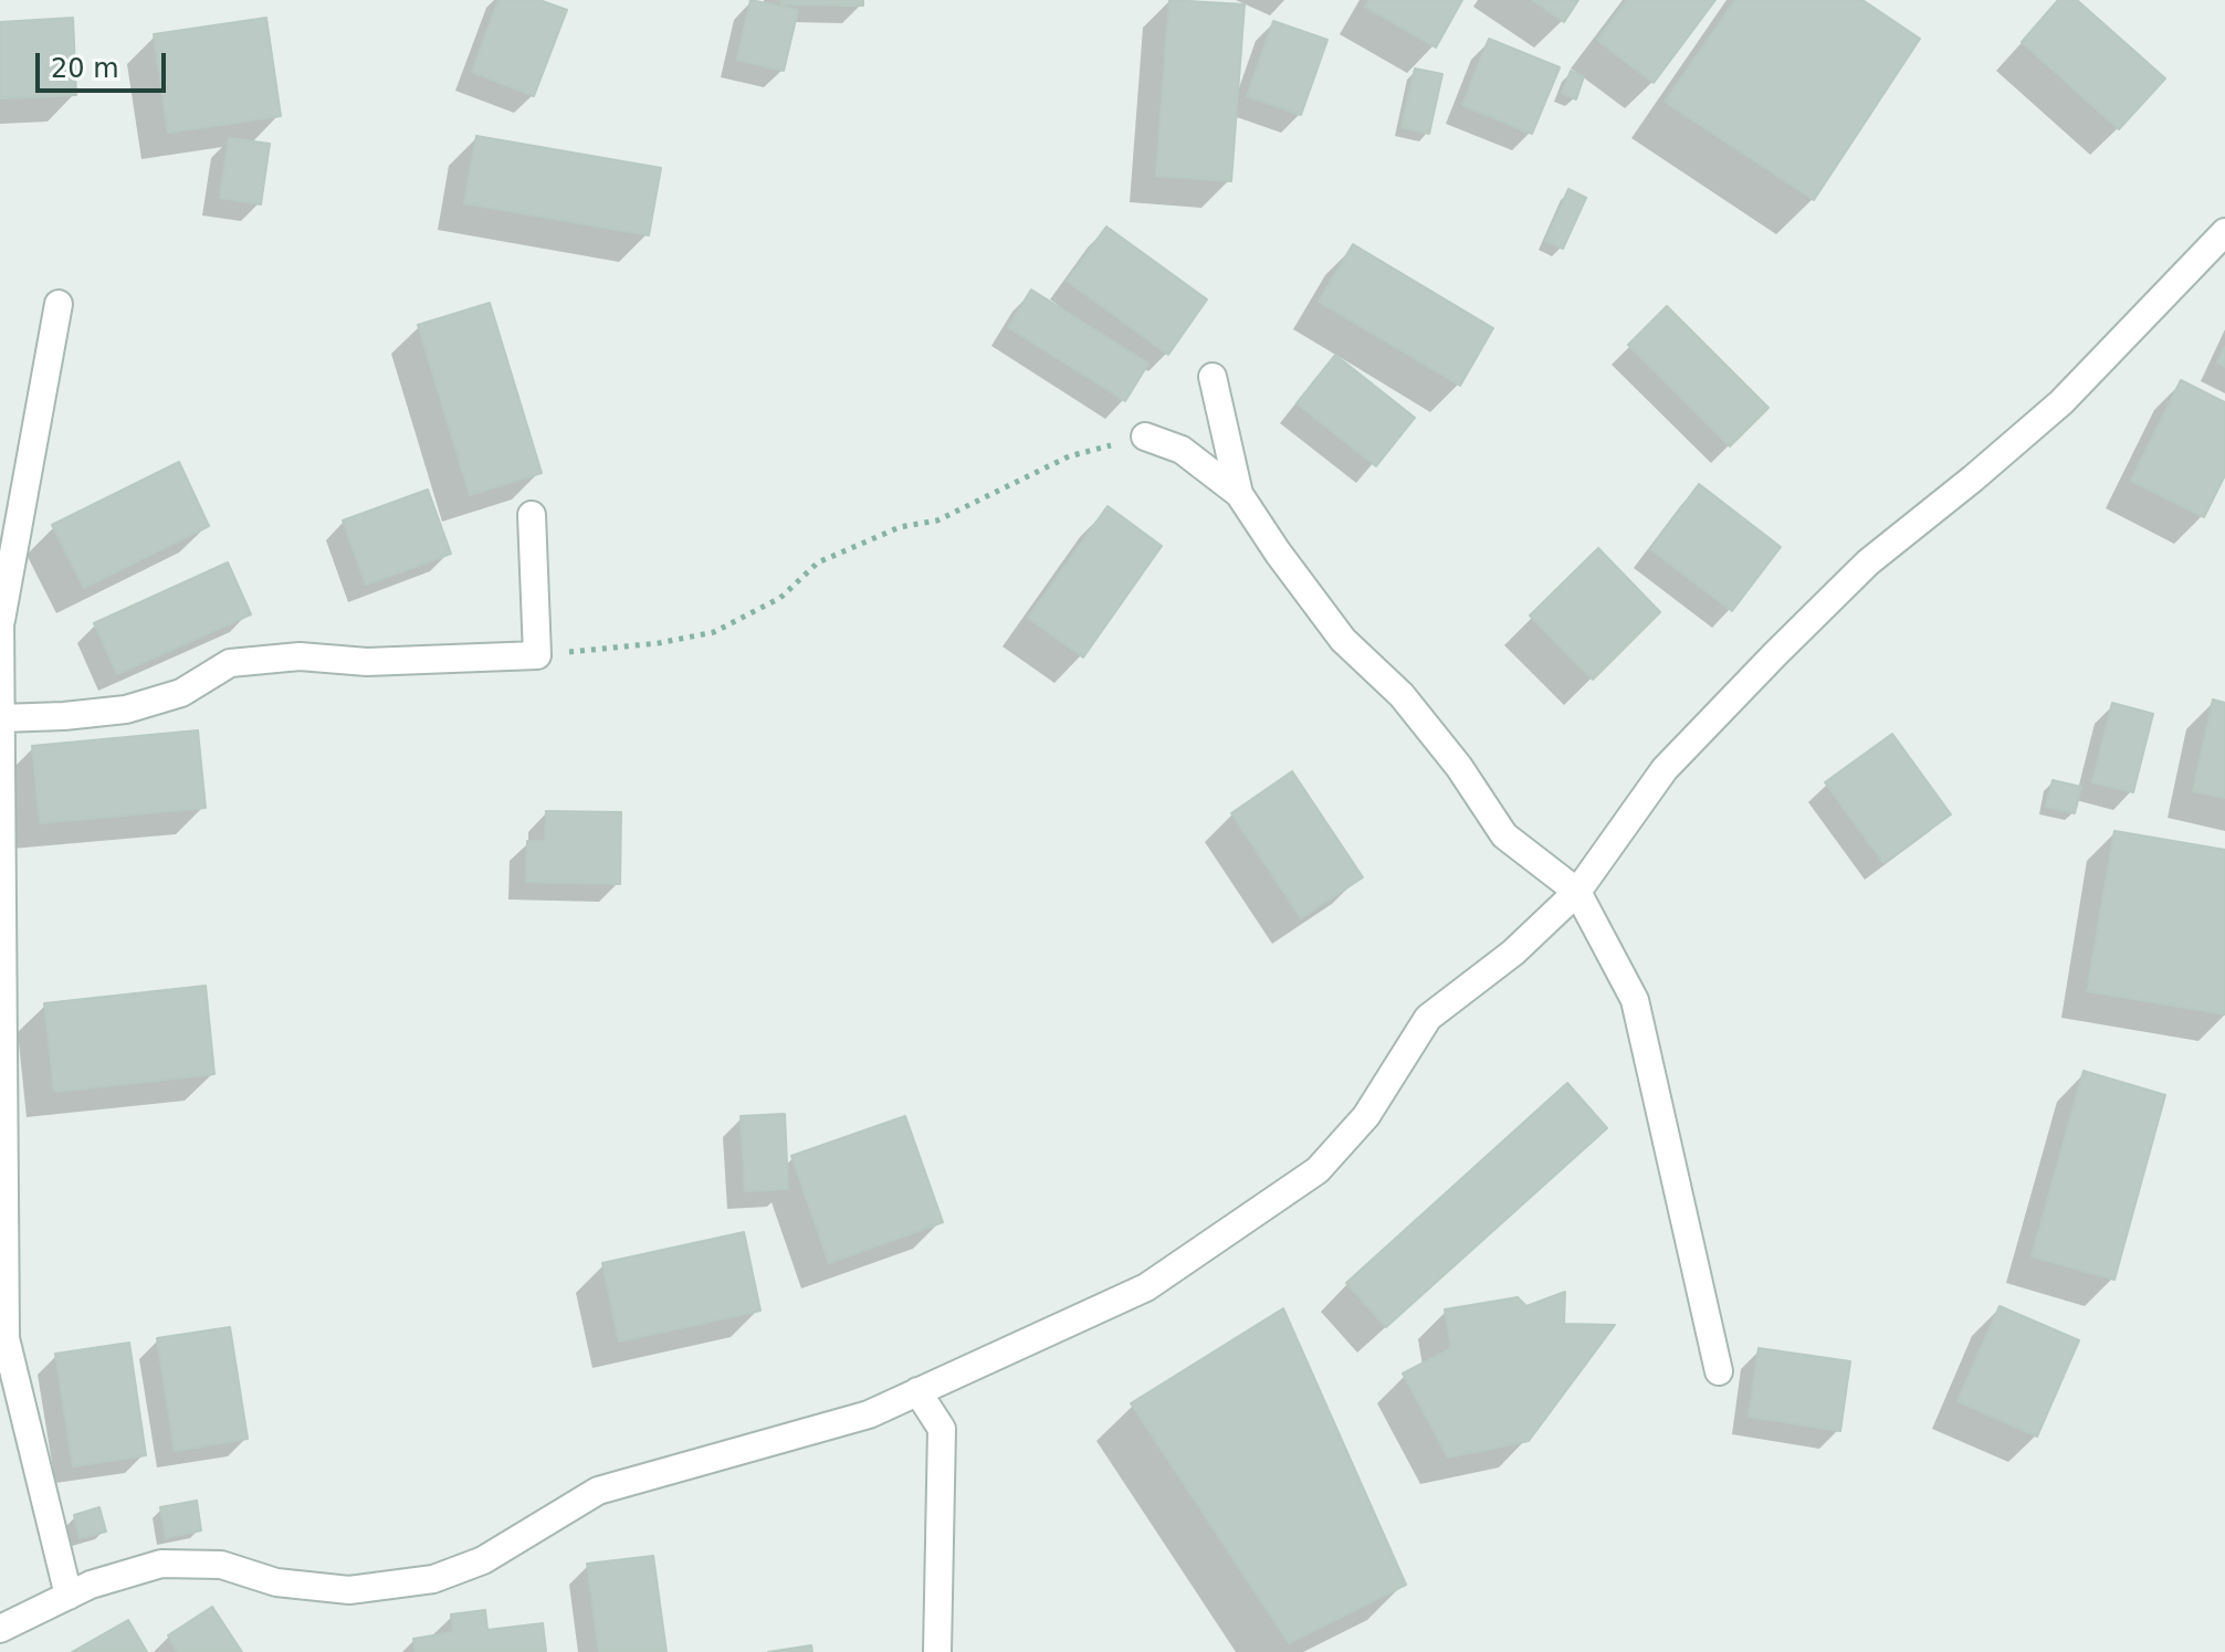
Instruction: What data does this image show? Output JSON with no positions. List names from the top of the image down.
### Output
{
  "scale_bar": "20 m"
}
